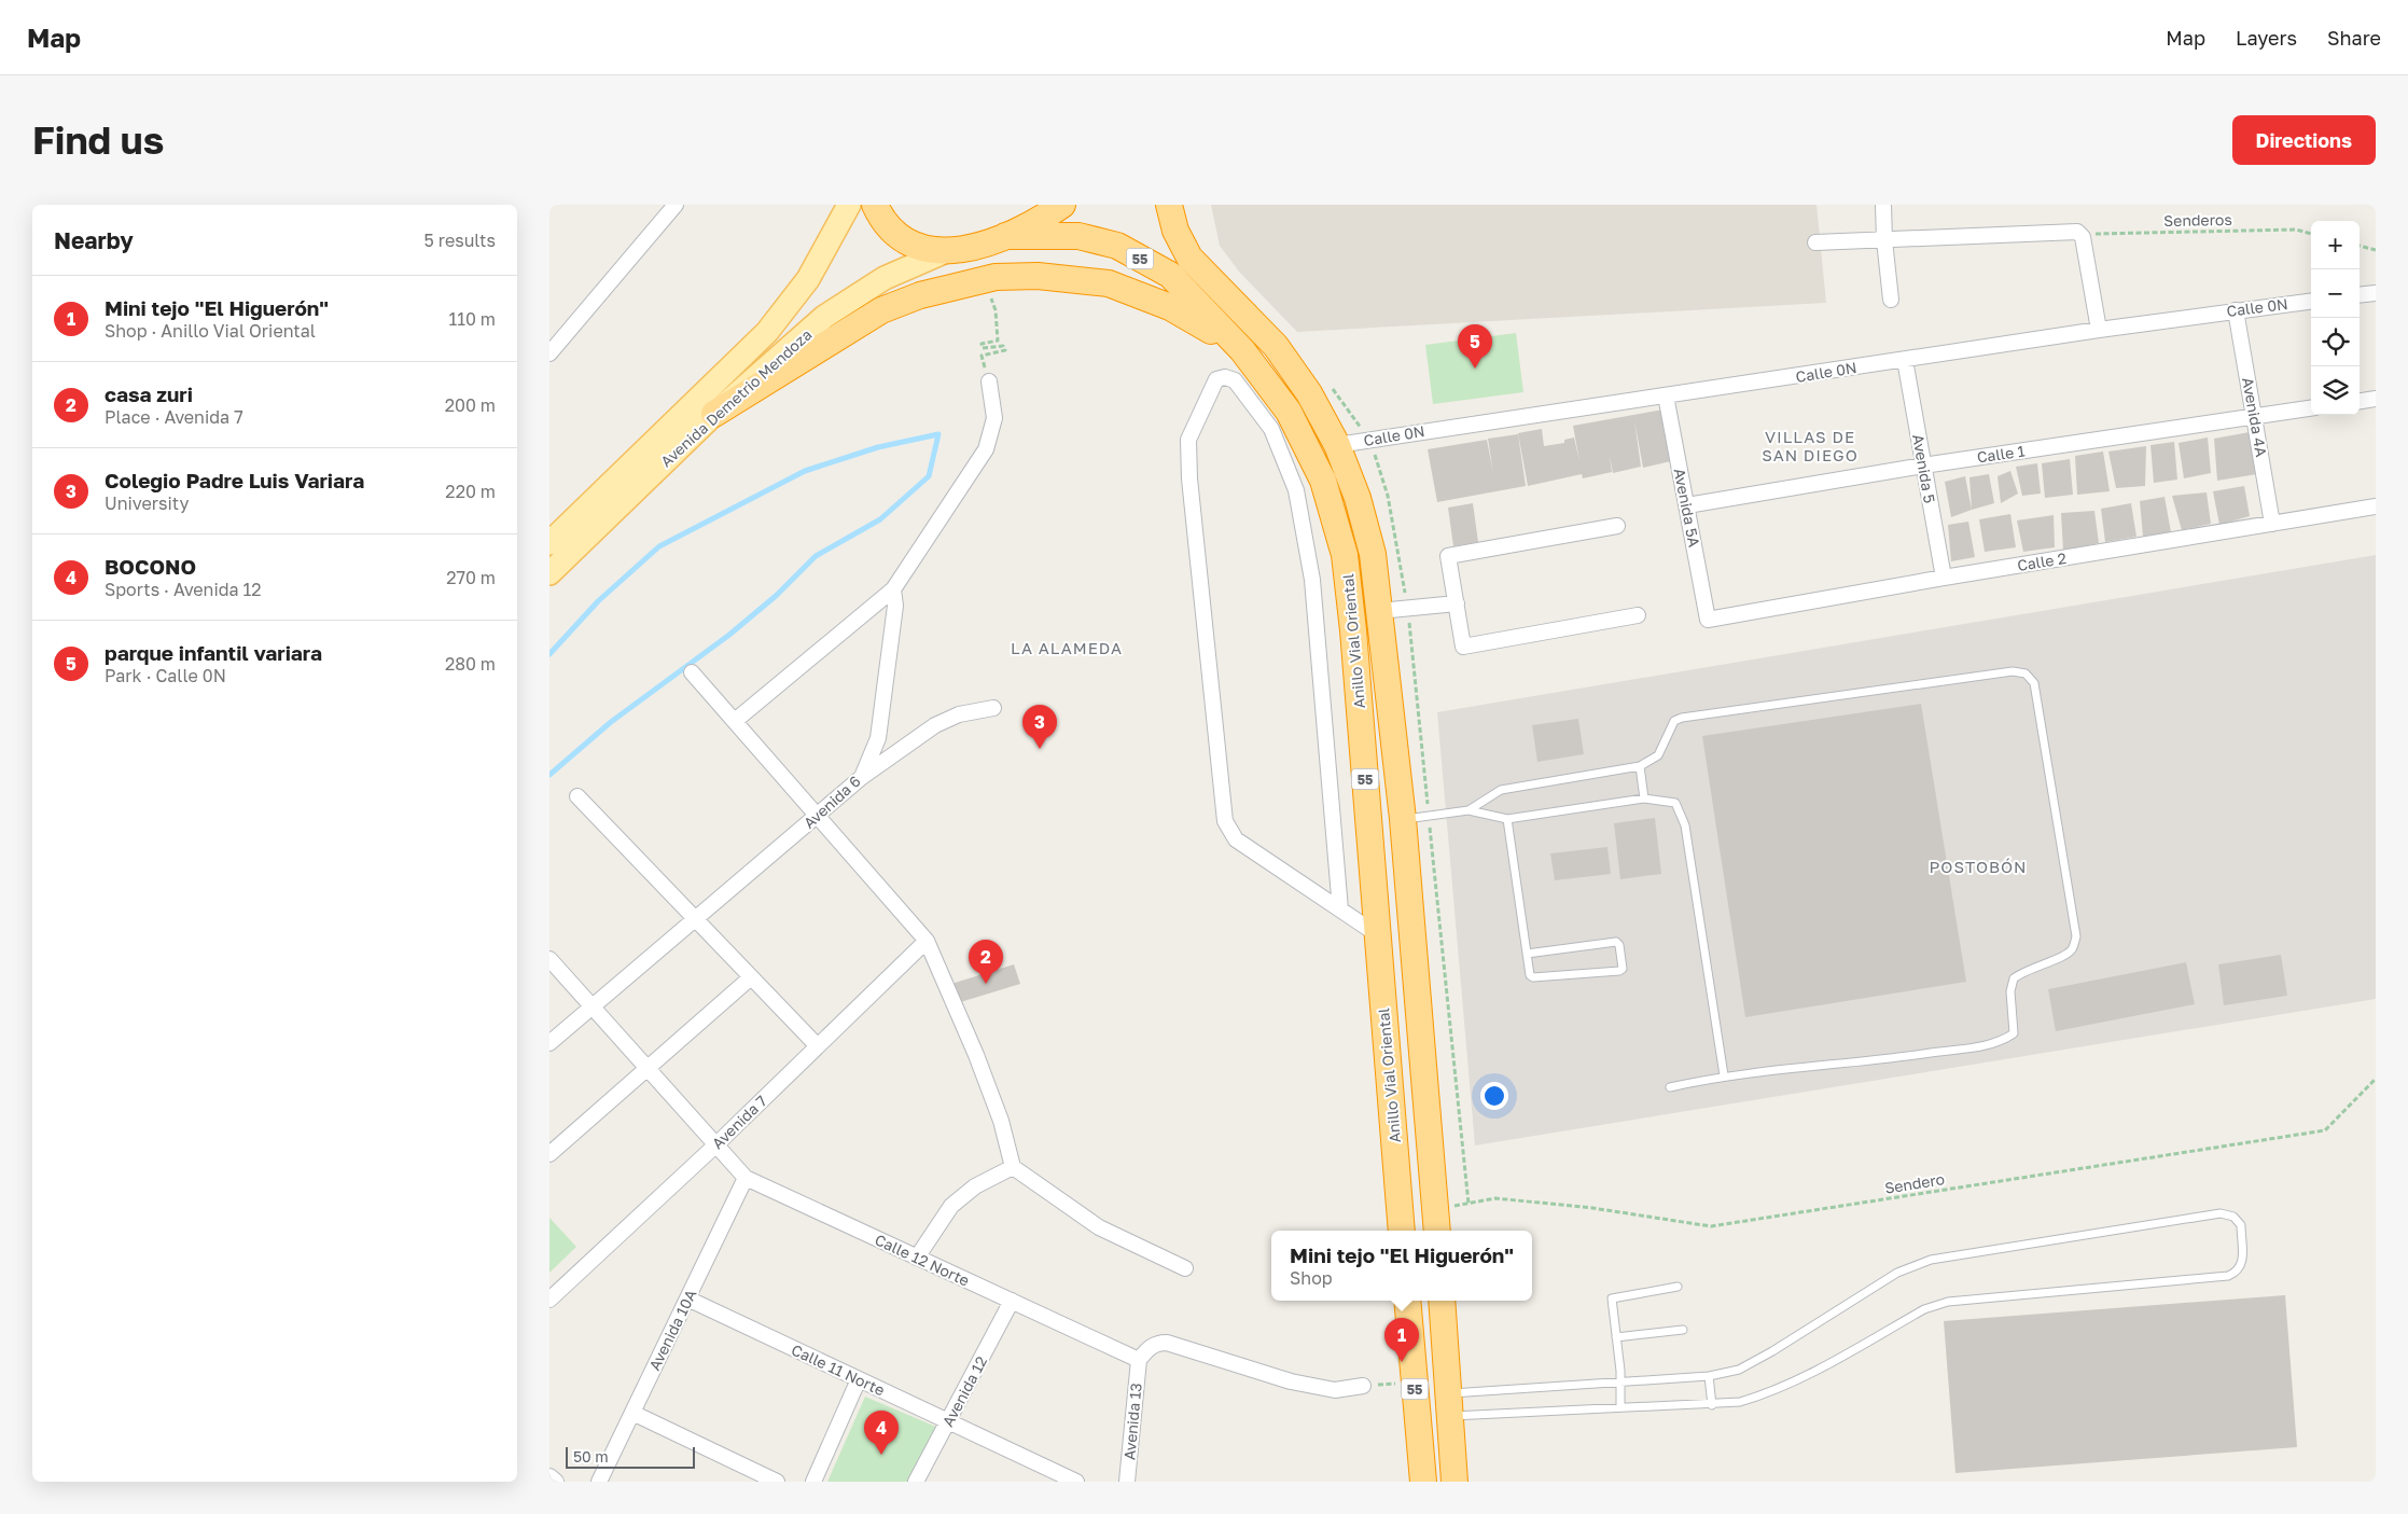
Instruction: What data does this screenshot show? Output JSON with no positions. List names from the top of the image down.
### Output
{
  "streets": {
    "highway": ["55", "Anillo Vial Oriental"],
    "main road": ["Avenida Demetrio Mendoza"],
    "street": [
      "Calle 0N",
      "Avenida 4A",
      "Calle 1",
      "Avenida 5",
      "Avenida 5A",
      "Calle 2",
      "Avenida 6",
      "Avenida 7",
      "Calle 12 Norte",
      "Avenida 10A",
      "Calle 11 Norte",
      "Avenida 12",
      "Avenida 13"
    ],
    "path": ["Senderos", "Sendero"]
  },
  "crossings": [
    ["55", "Avenida Demetrio Mendoza"],
    ["55", "Anillo Vial Oriental"],
    ["Calle 0N", "Avenida 4A"],
    ["Calle 0N", "Avenida 5"],
    ["Calle 0N", "Avenida 5A"],
    ["Calle 0N", "Anillo Vial Oriental"],
    ["Avenida 4A", "Calle 1"],
    ["Avenida 4A", "Calle 2"],
    ["Calle 1", "Avenida 5"],
    ["Calle 1", "Avenida 5A"],
    ["Avenida 5", "Calle 2"],
    ["Avenida 5A", "Calle 2"],
    ["Anillo Vial Oriental", "Sendero"],
    ["Avenida 6", "Calle 12 Norte"],
    ["Avenida 7", "Calle 12 Norte"],
    ["Calle 12 Norte", "Avenida 10A"],
    ["Calle 12 Norte", "Avenida 12"],
    ["Calle 12 Norte", "Avenida 13"],
    ["Avenida 10A", "Calle 11 Norte"],
    ["Calle 11 Norte", "Avenida 12"]
  ],
  "districts": ["VILLAS DE SAN DIEGO", "LA ALAMEDA", "POSTOBÓN"],
  "scale_bar": "50 m",
  "page": {
    "header": "Map",
    "nav": ["Map", "Layers", "Share"],
    "buttons": "Directions",
    "title": "Find us",
    "heading": ["Nearby", "5 results"],
    "map_buttons": ["+", "−"],
    "list": [
      {
        "mark": "1",
        "name": "Mini tejo \"El Higuerón\"",
        "note": "Shop · Anillo Vial Oriental",
        "value": "110 m"
      },
      {
        "mark": "2",
        "name": "casa zuri",
        "note": "Place · Avenida 7",
        "value": "200 m"
      },
      {
        "mark": "3",
        "name": "Colegio Padre Luis Variara",
        "note": "University",
        "value": "220 m"
      },
      {
        "mark": "4",
        "name": "BOCONO",
        "note": "Sports · Avenida 12",
        "value": "270 m"
      },
      {
        "mark": "5",
        "name": "parque infantil variara",
        "note": "Park · Calle 0N",
        "value": "280 m"
      }
    ],
    "pins": [
      "5",
      "3",
      "2",
      "1",
      "4"
    ],
    "popup": ["Mini tejo \"El Higuerón\"", "Shop"],
    "scale": "50 m"
  }
}
